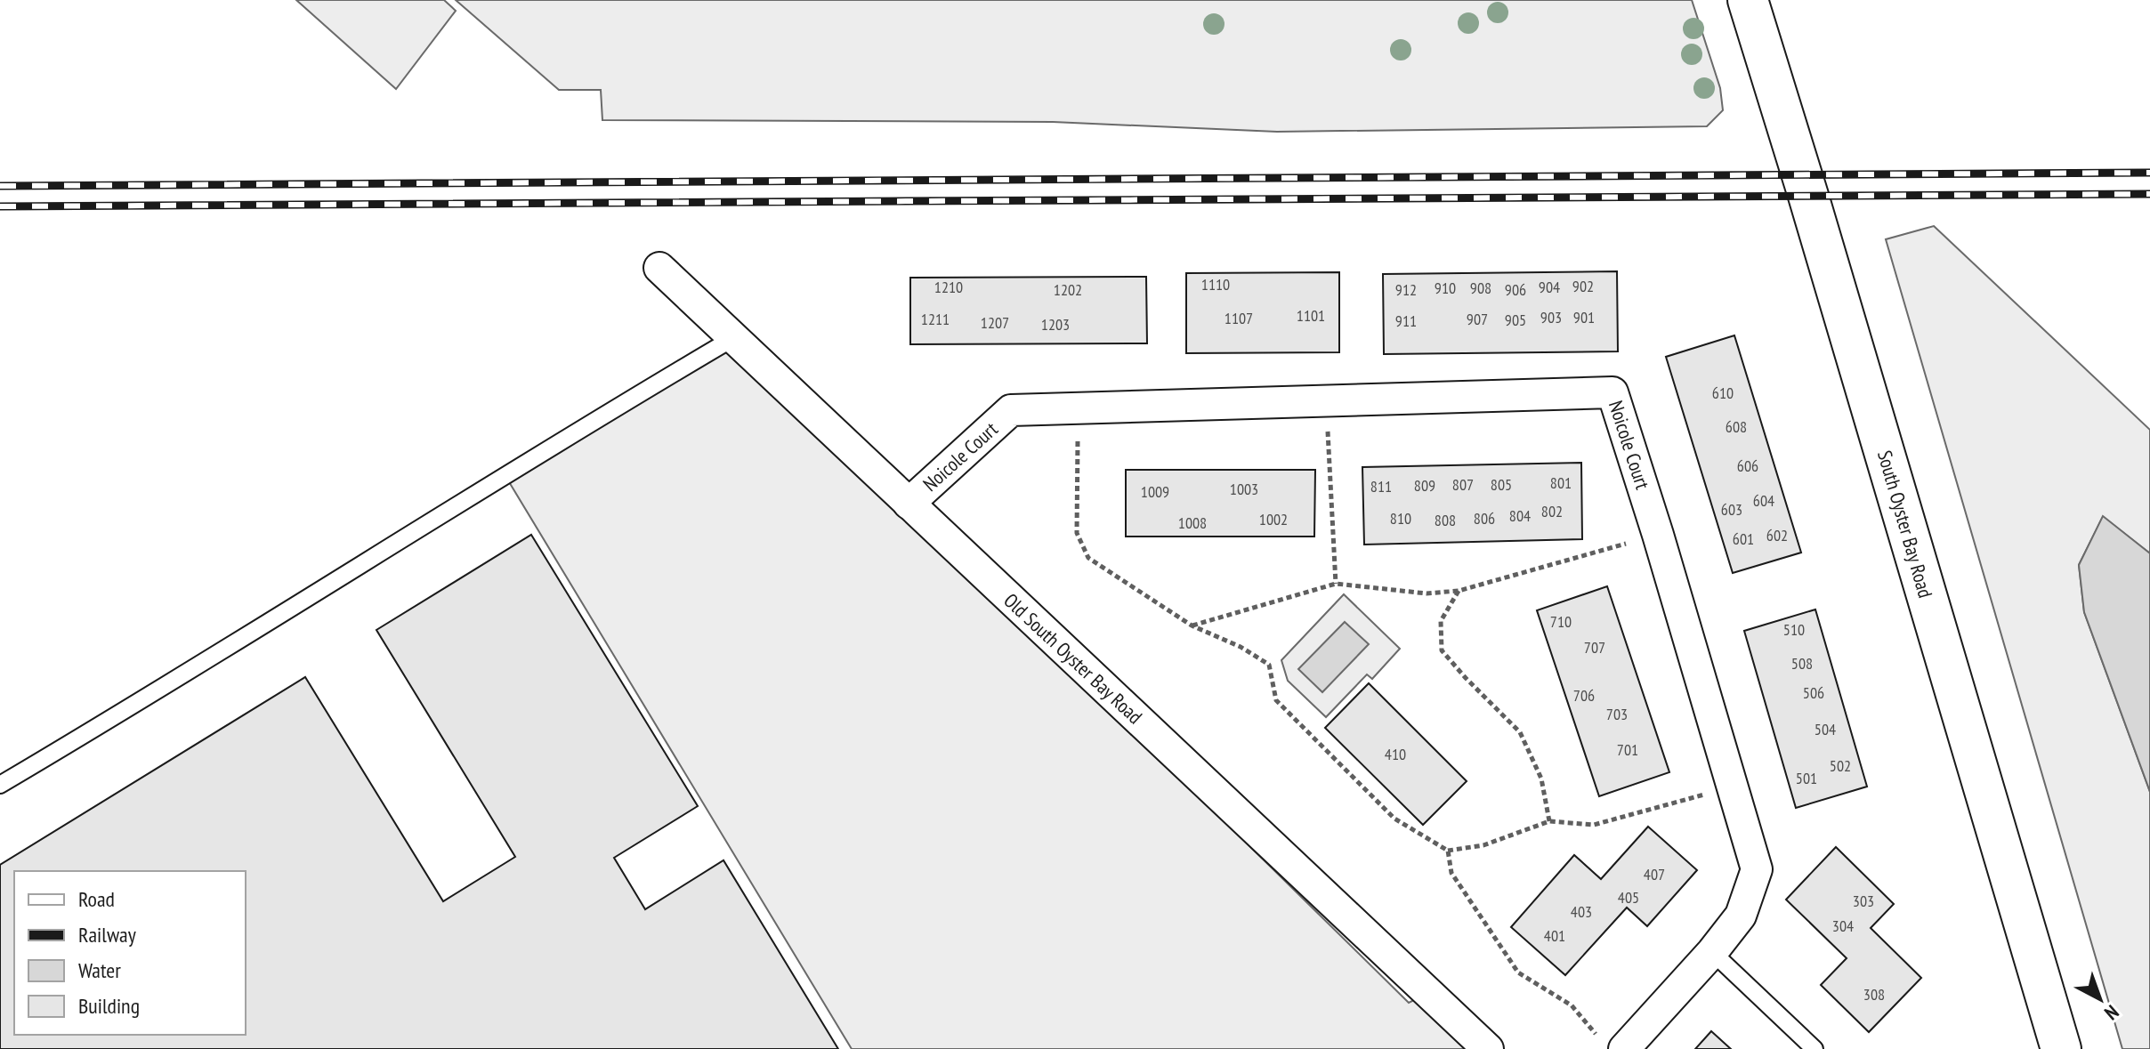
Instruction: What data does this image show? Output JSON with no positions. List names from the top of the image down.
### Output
{
  "streets": {
    "main road": ["South Oyster Bay Road"],
    "street": ["Noicole Court", "Old South Oyster Bay Road"]
  },
  "crossings": [
    ["Noicole Court", "Old South Oyster Bay Road"]
  ],
  "house_numbers": [
    "1110",
    "902",
    "1210",
    "904",
    "910",
    "908",
    "1202",
    "912",
    "906",
    "1101",
    "903",
    "901",
    "1107",
    "1211",
    "907",
    "905",
    "911",
    "1207",
    "1203",
    "610",
    "608",
    "606",
    "801",
    "807",
    "805",
    "809",
    "811",
    "1003",
    "1009",
    "604",
    "603",
    "802",
    "804",
    "810",
    "806",
    "1002",
    "808",
    "1008",
    "602",
    "601",
    "710",
    "510",
    "707",
    "508",
    "506",
    "706",
    "703",
    "504",
    "701",
    "410",
    "502",
    "501",
    "407",
    "405",
    "303",
    "403",
    "304",
    "401",
    "308"
  ],
  "legend": [
    "Road",
    "Railway",
    "Water",
    "Building"
  ],
  "north": "bottom right"
}
